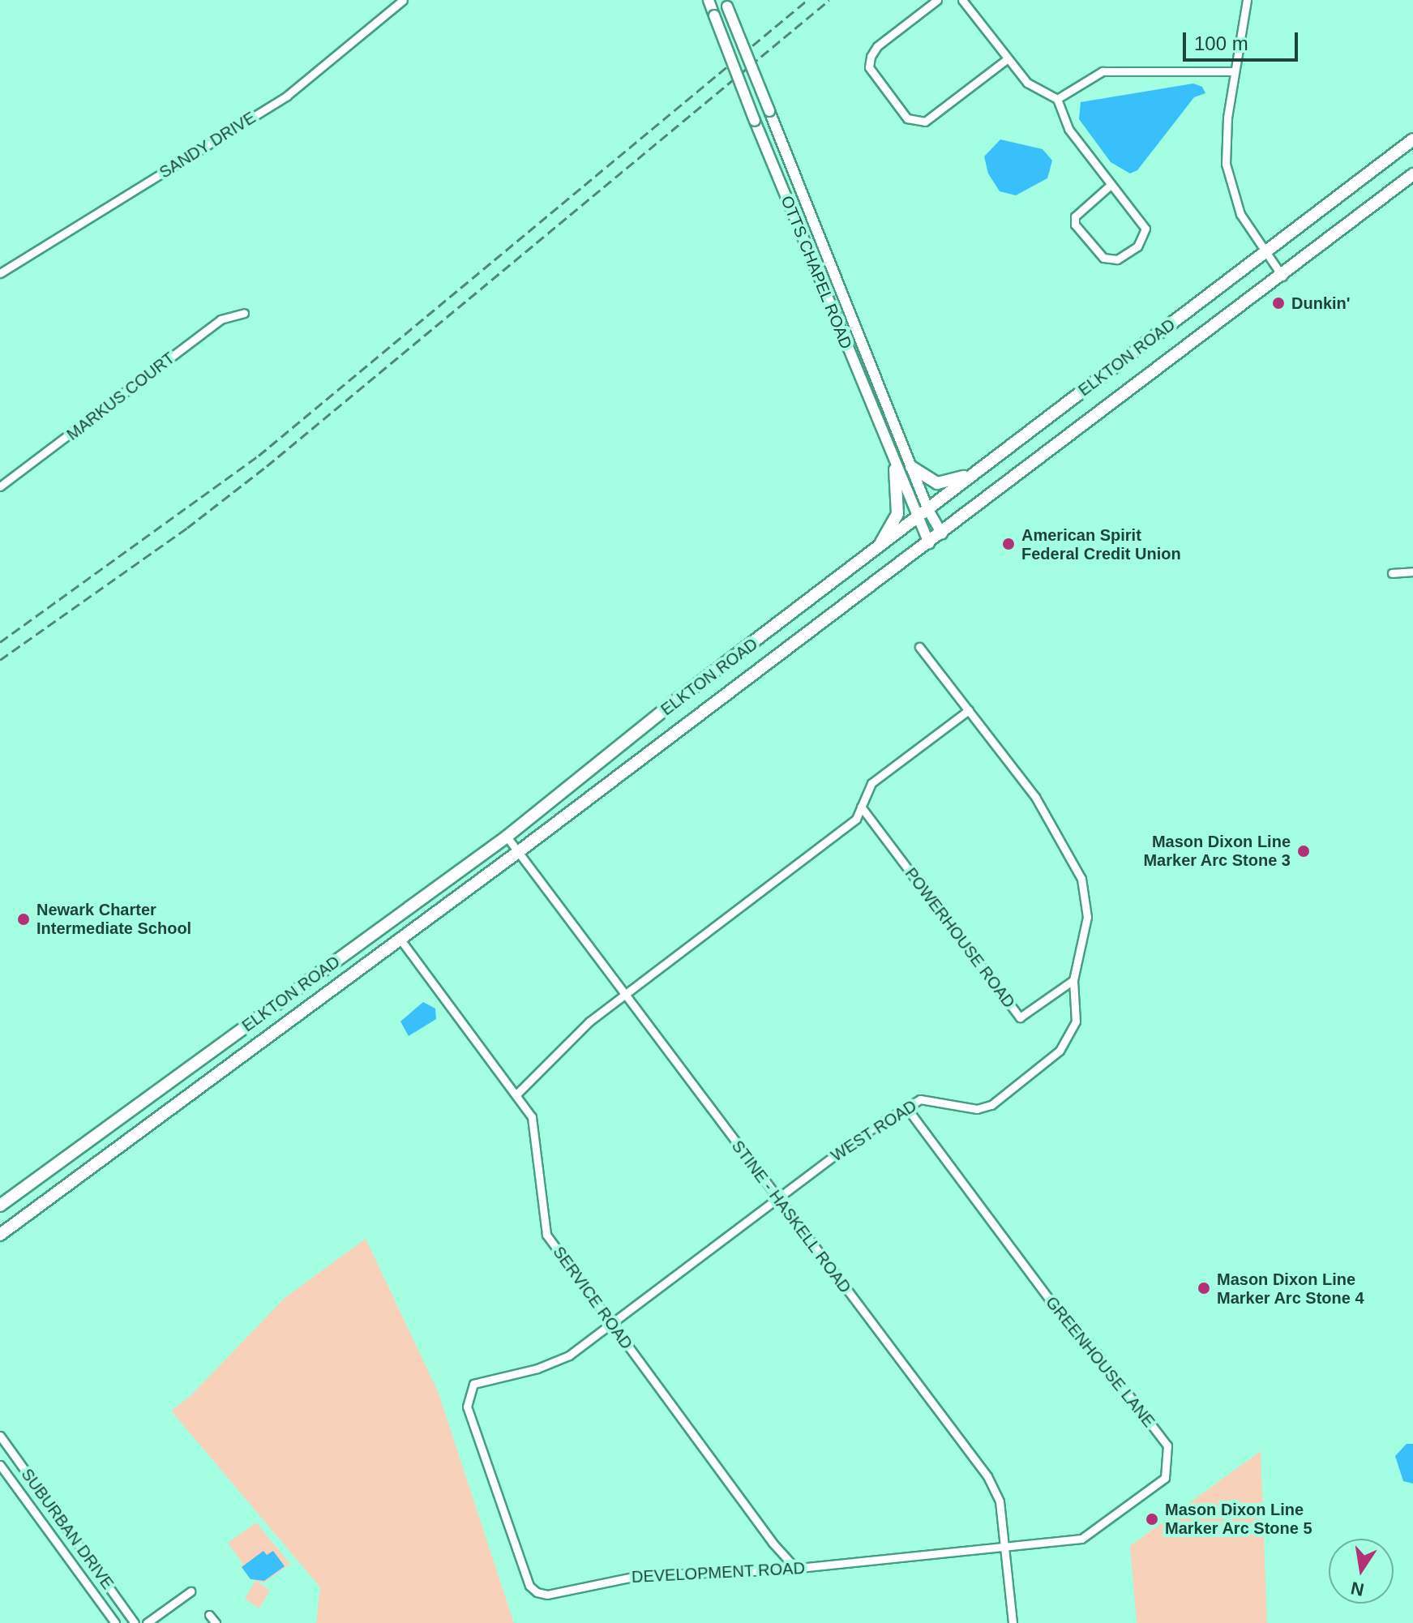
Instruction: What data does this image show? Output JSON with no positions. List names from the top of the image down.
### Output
{
  "streets": {
    "main road": ["OTTS CHAPEL ROAD", "ELKTON ROAD"],
    "street": [
      "SANDY DRIVE",
      "MARKUS COURT",
      "POWERHOUSE ROAD",
      "WEST ROAD",
      "STINE - HASKELL ROAD",
      "SERVICE ROAD",
      "GREENHOUSE LANE",
      "SUBURBAN DRIVE",
      "DEVELOPMENT ROAD"
    ]
  },
  "crossings": [
    ["OTTS CHAPEL ROAD", "ELKTON ROAD"],
    ["ELKTON ROAD", "STINE - HASKELL ROAD"],
    ["ELKTON ROAD", "SERVICE ROAD"],
    ["POWERHOUSE ROAD", "WEST ROAD"],
    ["WEST ROAD", "STINE - HASKELL ROAD"],
    ["WEST ROAD", "SERVICE ROAD"],
    ["WEST ROAD", "GREENHOUSE LANE"],
    ["WEST ROAD", "DEVELOPMENT ROAD"],
    ["STINE - HASKELL ROAD", "GREENHOUSE LANE"],
    ["STINE - HASKELL ROAD", "DEVELOPMENT ROAD"],
    ["SERVICE ROAD", "DEVELOPMENT ROAD"],
    ["GREENHOUSE LANE", "DEVELOPMENT ROAD"]
  ],
  "places": [
    "Dunkin'",
    "American Spirit Federal Credit Union",
    "Mason Dixon Line Marker Arc Stone 3",
    "Newark Charter Intermediate School",
    "Mason Dixon Line Marker Arc Stone 4",
    "Mason Dixon Line Marker Arc Stone 5"
  ],
  "scale_bar": "100 m",
  "north": "bottom"
}
